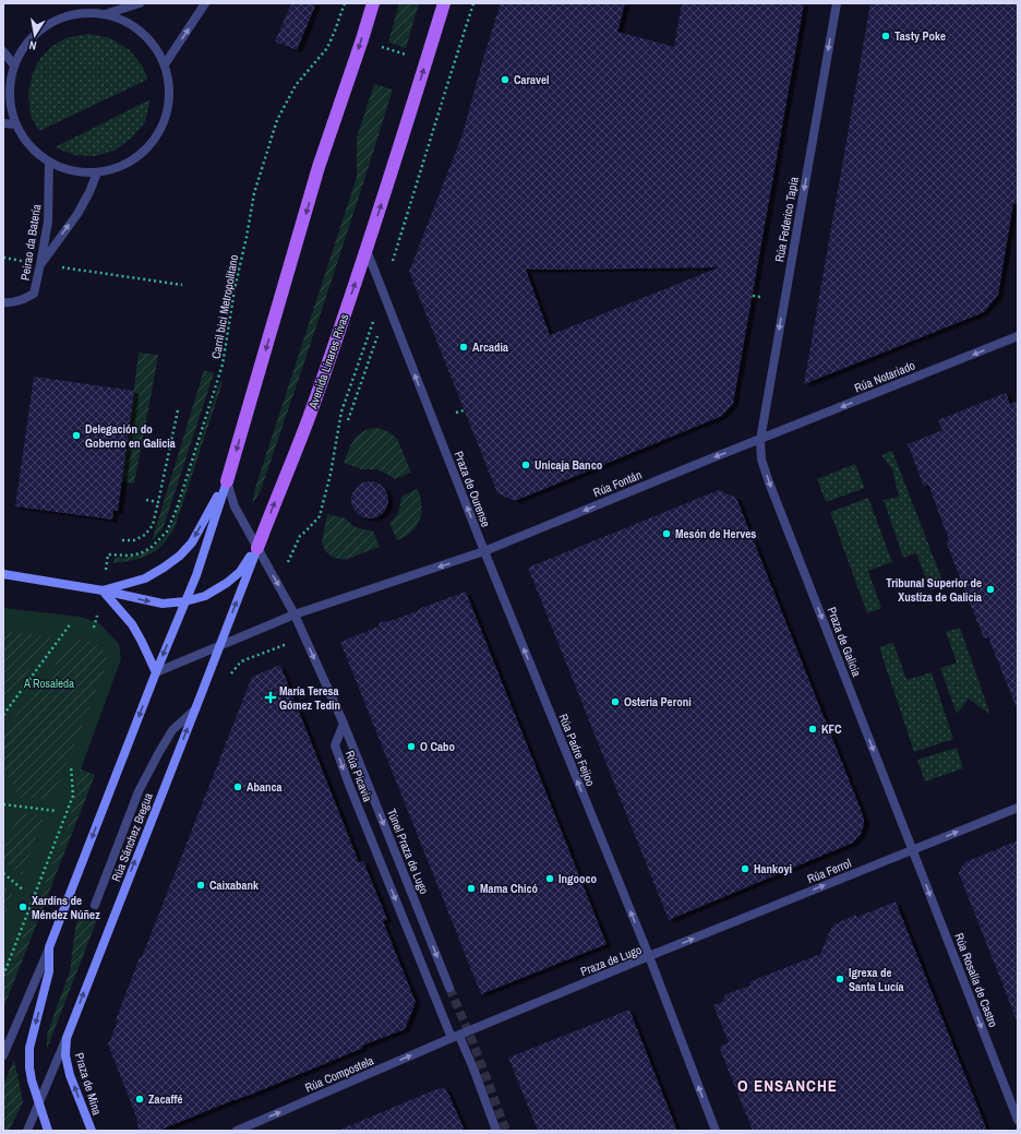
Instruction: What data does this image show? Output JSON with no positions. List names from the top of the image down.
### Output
{
  "streets": {
    "main road": ["Avenida Linares Rivas", "Rúa Sánchez Bregua", "Praza de Mina"],
    "street": [
      "Rúa Federico Tapia",
      "Peirao da Batería",
      "Rúa Notariado",
      "Rúa Fontán",
      "Praza de Ourense",
      "Praza de Galicia",
      "Rúa Padre Feijoo",
      "Rúa Picavia",
      "Túnel Praza de Lugo",
      "Rúa Ferrol",
      "Praza de Lugo",
      "Rúa Rosalía de Castro",
      "Rúa Compostela"
    ],
    "path": ["Carril bici Metropolitano"]
  },
  "crossings": [
    ["Rúa Federico Tapia", "Rúa Notariado"],
    ["Rúa Federico Tapia", "Rúa Fontán"],
    ["Rúa Federico Tapia", "Praza de Galicia"],
    ["Avenida Linares Rivas", "Praza de Ourense"],
    ["Rúa Notariado", "Rúa Fontán"],
    ["Rúa Notariado", "Praza de Galicia"],
    ["Rúa Fontán", "Praza de Ourense"],
    ["Rúa Fontán", "Praza de Galicia"],
    ["Rúa Fontán", "Rúa Padre Feijoo"],
    ["Praza de Ourense", "Rúa Padre Feijoo"],
    ["Praza de Galicia", "Rúa Ferrol"],
    ["Praza de Galicia", "Rúa Rosalía de Castro"],
    ["Rúa Padre Feijoo", "Rúa Ferrol"],
    ["Rúa Padre Feijoo", "Praza de Lugo"],
    ["Rúa Picavia", "Túnel Praza de Lugo"],
    ["Rúa Picavia", "Praza de Lugo"],
    ["Rúa Picavia", "Rúa Compostela"],
    ["Rúa Sánchez Bregua", "Praza de Mina"],
    ["Rúa Ferrol", "Praza de Lugo"],
    ["Rúa Ferrol", "Rúa Rosalía de Castro"],
    ["Praza de Lugo", "Rúa Compostela"]
  ],
  "one_way": [
    "Rúa Federico Tapia",
    "Rúa Notariado",
    "Rúa Fontán",
    "Praza de Ourense",
    "Praza de Galicia",
    "Rúa Padre Feijoo",
    "Rúa Picavia",
    "Túnel Praza de Lugo",
    "Rúa Ferrol",
    "Praza de Lugo",
    "Rúa Rosalía de Castro",
    "Rúa Compostela",
    "Praza de Mina"
  ],
  "districts": ["O ENSANCHE"],
  "parks": ["A Rosaleda"],
  "places": {
    "other": [
      "Tasty Poke",
      "Caravel",
      "Arcadia",
      "Delegación do Goberno en Galicia",
      "Unicaja Banco",
      "Mesón de Herves",
      "Tribunal Superior de Xustiza de Galicia",
      "Osteria Peroni",
      "KFC",
      "O Cabo",
      "Abanca",
      "Hankoyi",
      "Ingooco",
      "Caixabank",
      "Mama Chicó",
      "Xardíns de Méndez Núñez",
      "Igrexa de Santa Lucía",
      "Zacaffé"
    ],
    "health": ["María Teresa Gómez Tedin"]
  },
  "north": "bottom"
}
